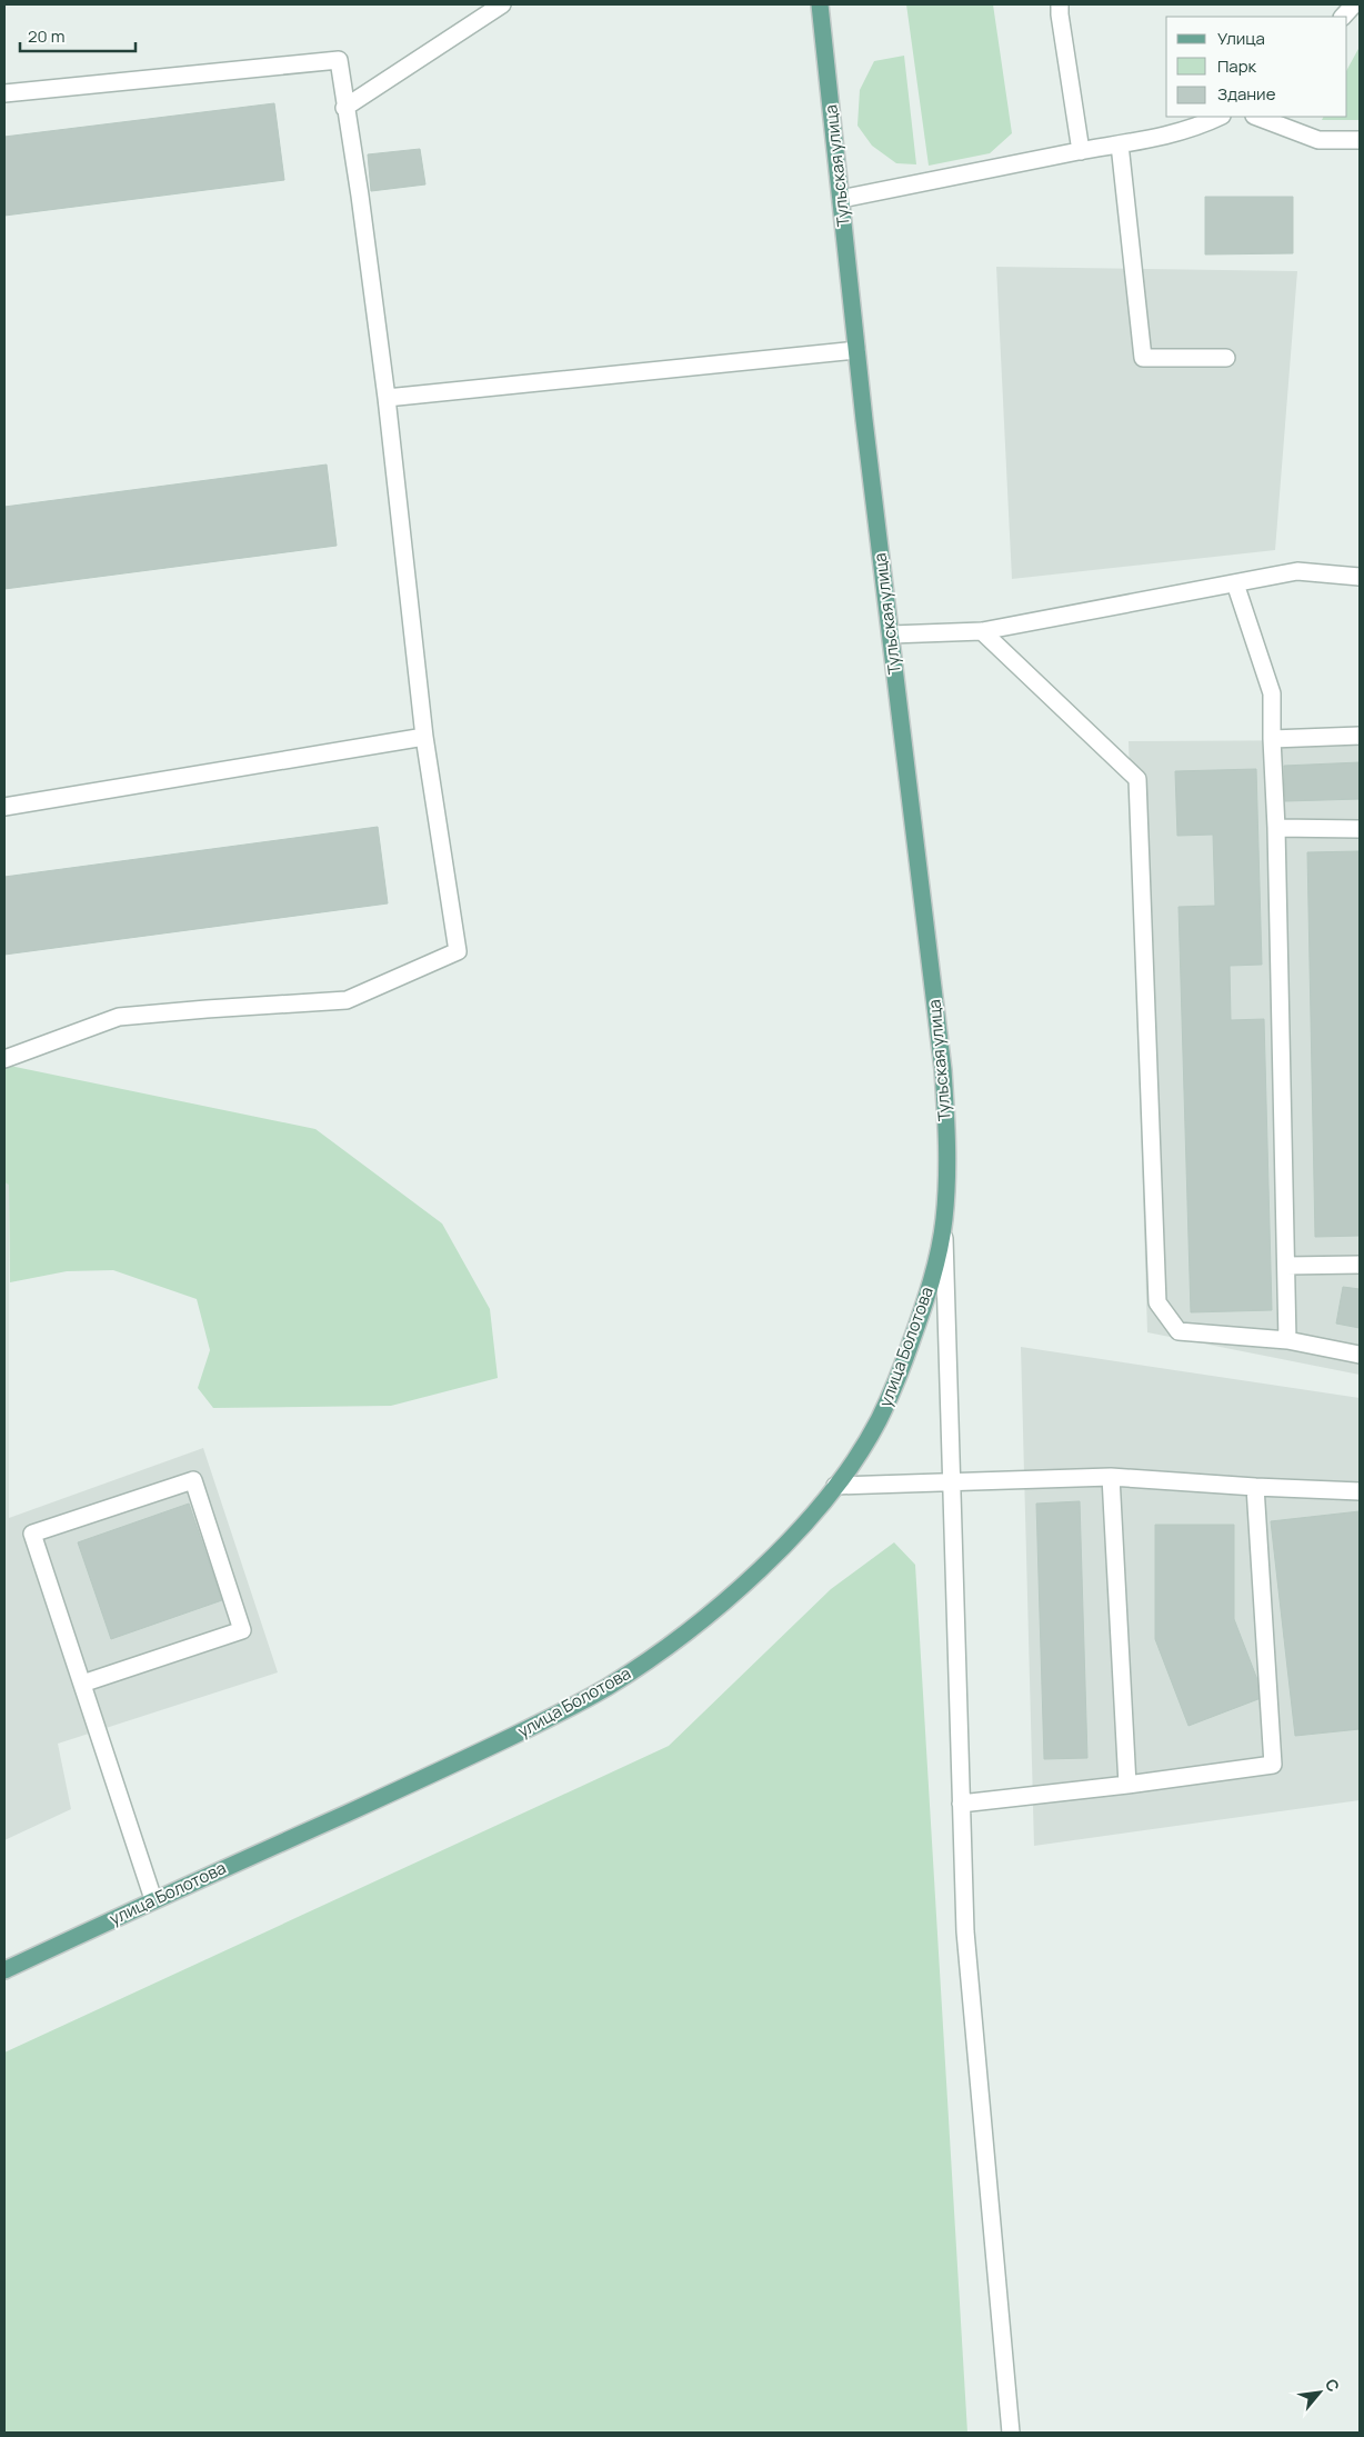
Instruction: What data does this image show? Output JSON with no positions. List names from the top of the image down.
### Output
{
  "streets": {
    "main road": ["Тульская улица", "улица Болотова"]
  },
  "crossings": [
    ["Тульская улица", "улица Болотова"]
  ],
  "legend": ["Улица", "Парк", "Здание"],
  "scale_bar": "20 m",
  "north": "top right"
}
